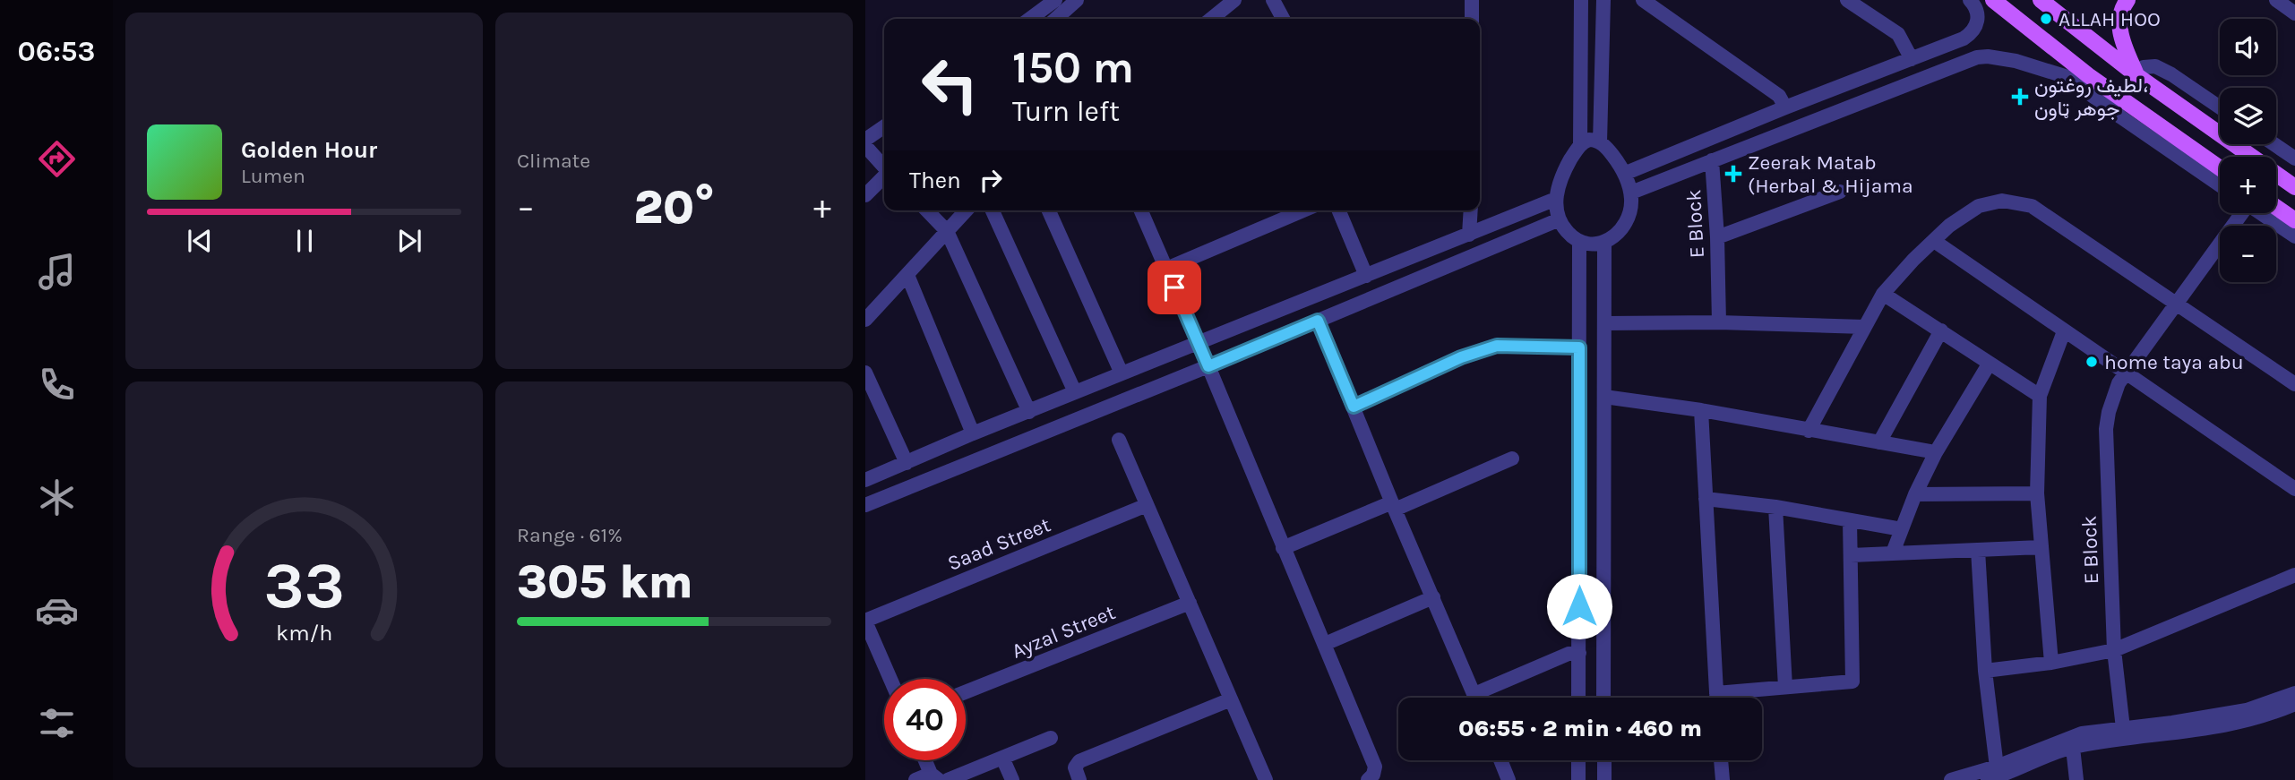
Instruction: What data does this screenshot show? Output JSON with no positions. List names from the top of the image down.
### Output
{
  "streets": {
    "street": ["E Block", "Saad Street", "Ayzal Street"]
  },
  "places": {
    "other": ["ALLAH HOO", "home taya abu"],
    "health": ["لطیف روغتون، جوهر ټاون", "Zeerak Matab (Herbal & Hijama"]
  },
  "page": {
    "tabs": "06:53",
    "tile": [
      "Climate",
      ["Range · 61%", "305 km"]
    ],
    "map_buttons": ["+", "−"],
    "turn": ["150 m", "Turn left"],
    "song": ["Golden Hour", "Lumen"],
    "then": "Then",
    "heat": ["−", "20°", "+"],
    "limit": "40",
    "trip": "06:55 · 2 min · 460 m",
    "gauge": ["33", "km/h"]
  }
}
